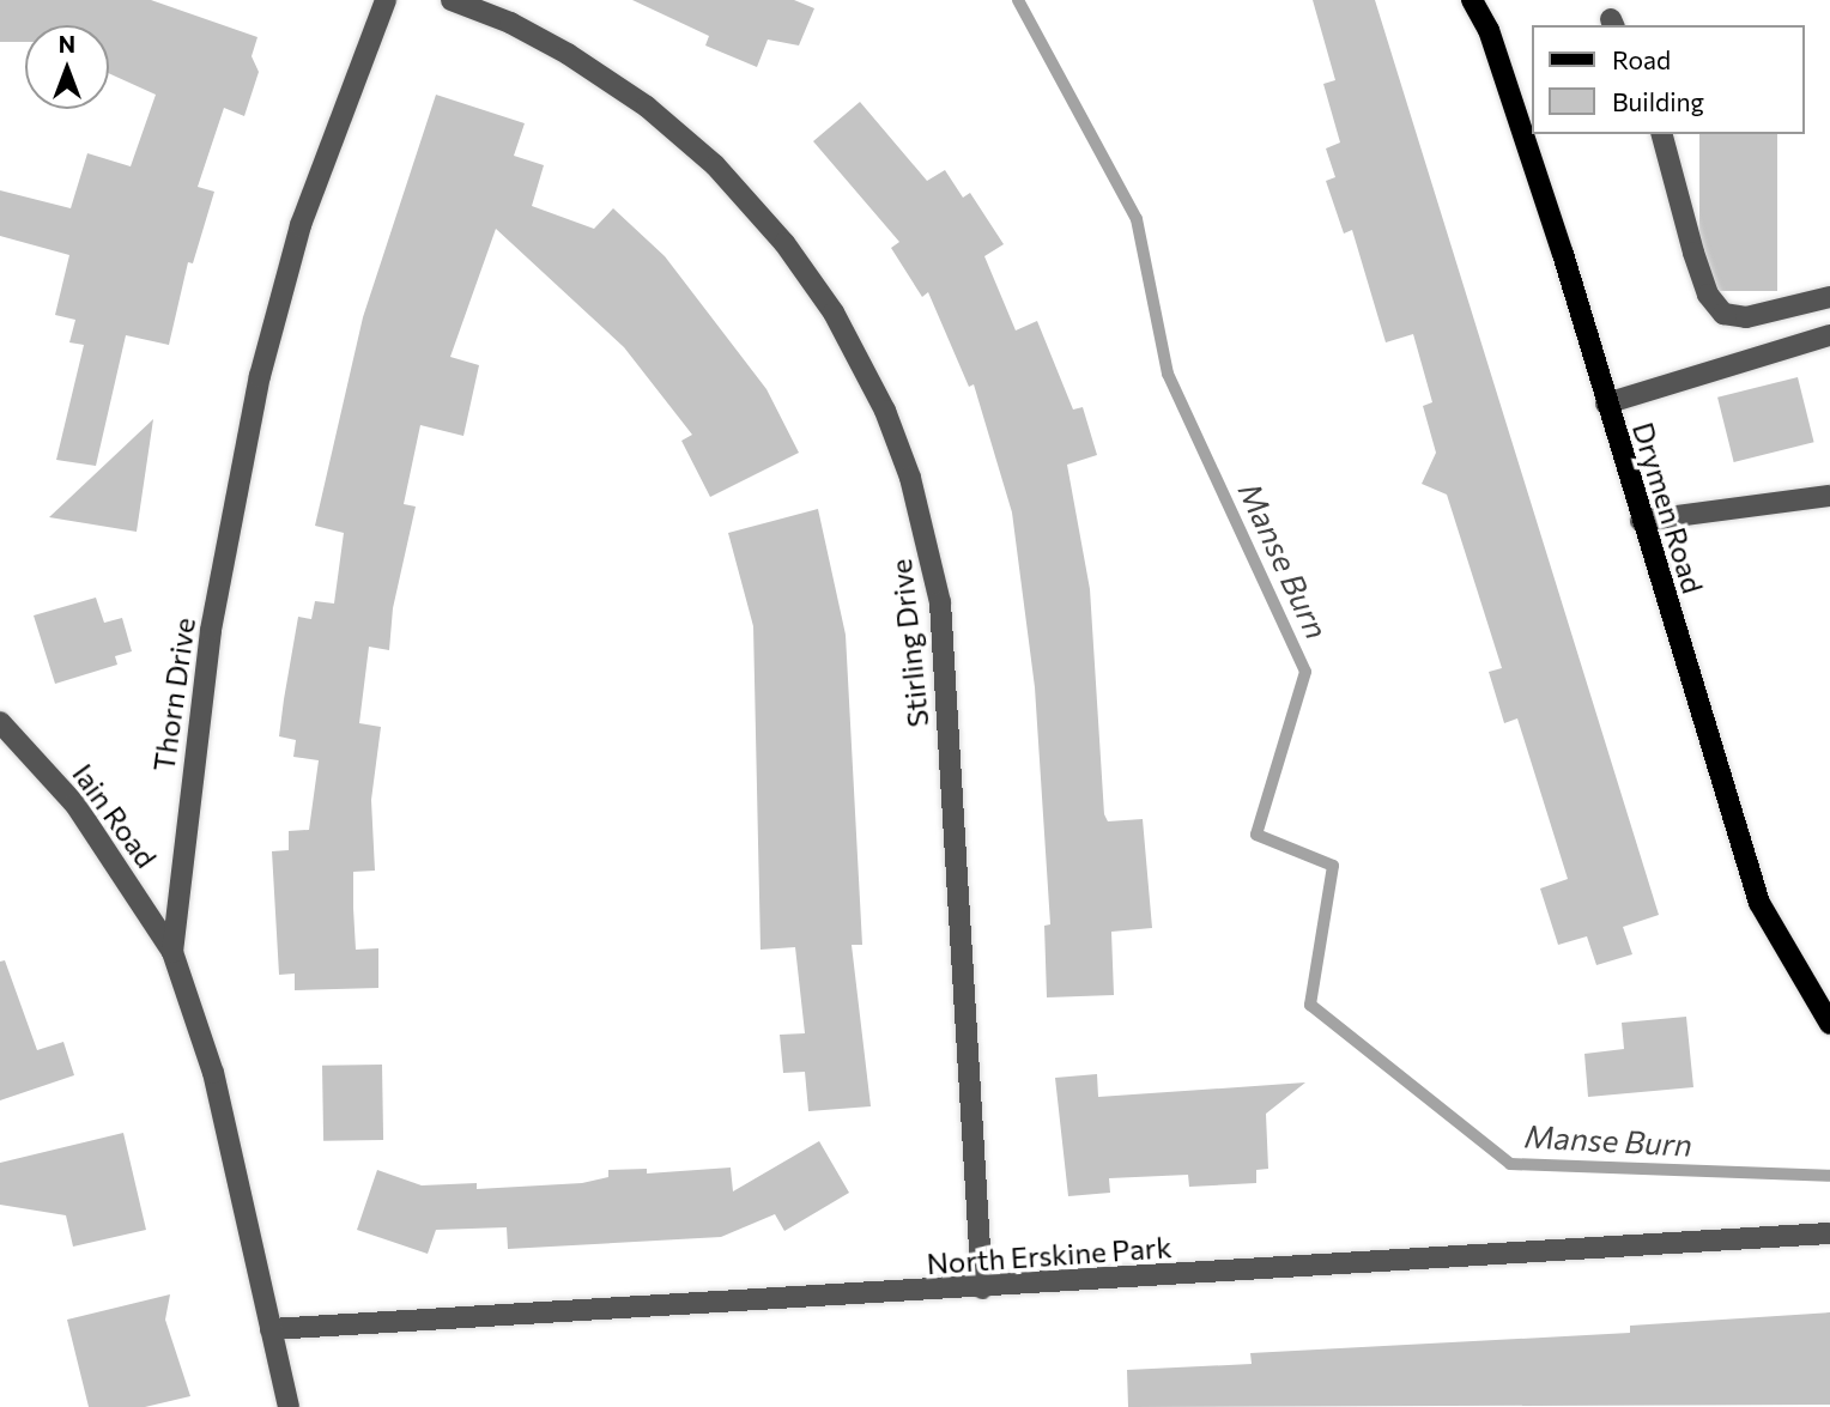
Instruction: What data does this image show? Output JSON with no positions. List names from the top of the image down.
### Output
{
  "streets": {
    "main road": ["Drymen Road"],
    "street": [
      "Stirling Drive",
      "Thorn Drive",
      "Iain Road",
      "North Erskine Park"
    ]
  },
  "crossings": [
    ["Stirling Drive", "North Erskine Park"],
    ["Thorn Drive", "Iain Road"],
    ["Thorn Drive", "North Erskine Park"]
  ],
  "water": ["Manse Burn"],
  "legend": ["Road", "Building"],
  "north": "top"
}
